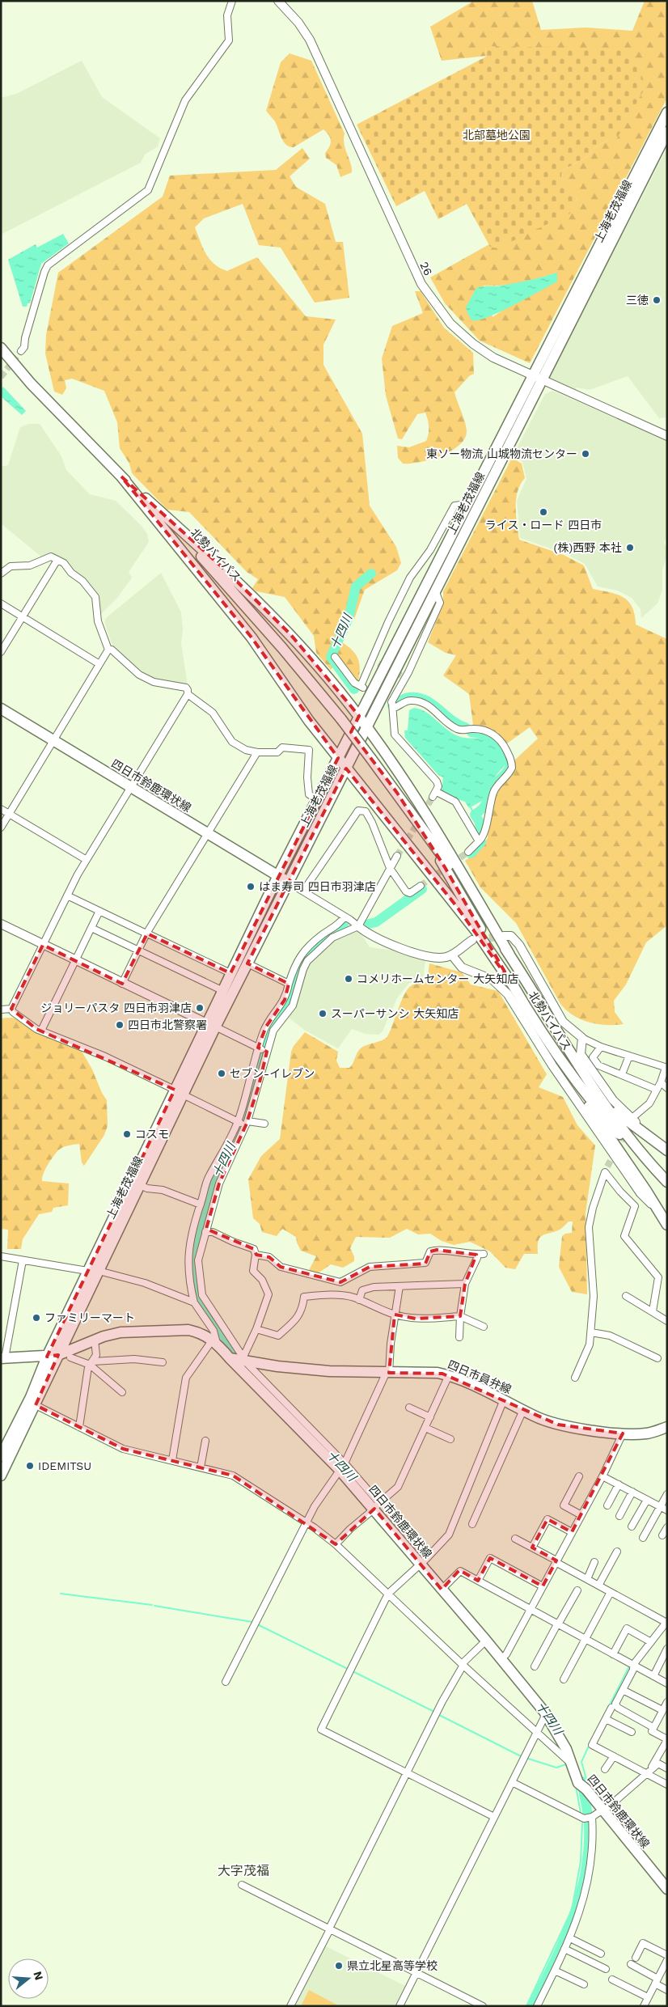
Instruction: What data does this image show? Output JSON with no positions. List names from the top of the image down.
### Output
{
  "streets": {
    "main road": [
      "上海老茂福線",
      "北勢バイパス",
      "四日市鈴鹿環状線",
      "四日市員弁線"
    ],
    "street": ["26"]
  },
  "crossings": [
    ["上海老茂福線", "26"],
    ["上海老茂福線", "四日市鈴鹿環状線"],
    ["四日市鈴鹿環状線", "四日市員弁線"]
  ],
  "districts": ["大字茂福"],
  "water": ["十四川"],
  "parks": ["北部墓地公園"],
  "places": [
    "三徳",
    "東ソー物流 山城物流センター",
    "ライス・ロード 四日市",
    "(株)西野 本社",
    "はま寿司 四日市羽津店",
    "コメリホームセンター 大矢知店",
    "ジョリーパスタ 四日市羽津店",
    "スーパーサンシ 大矢知店",
    "四日市北警察署",
    "セブン-イレブン",
    "コスモ",
    "ファミリーマート",
    "IDEMITSU",
    "県立北星高等学校"
  ],
  "north": "right"
}
